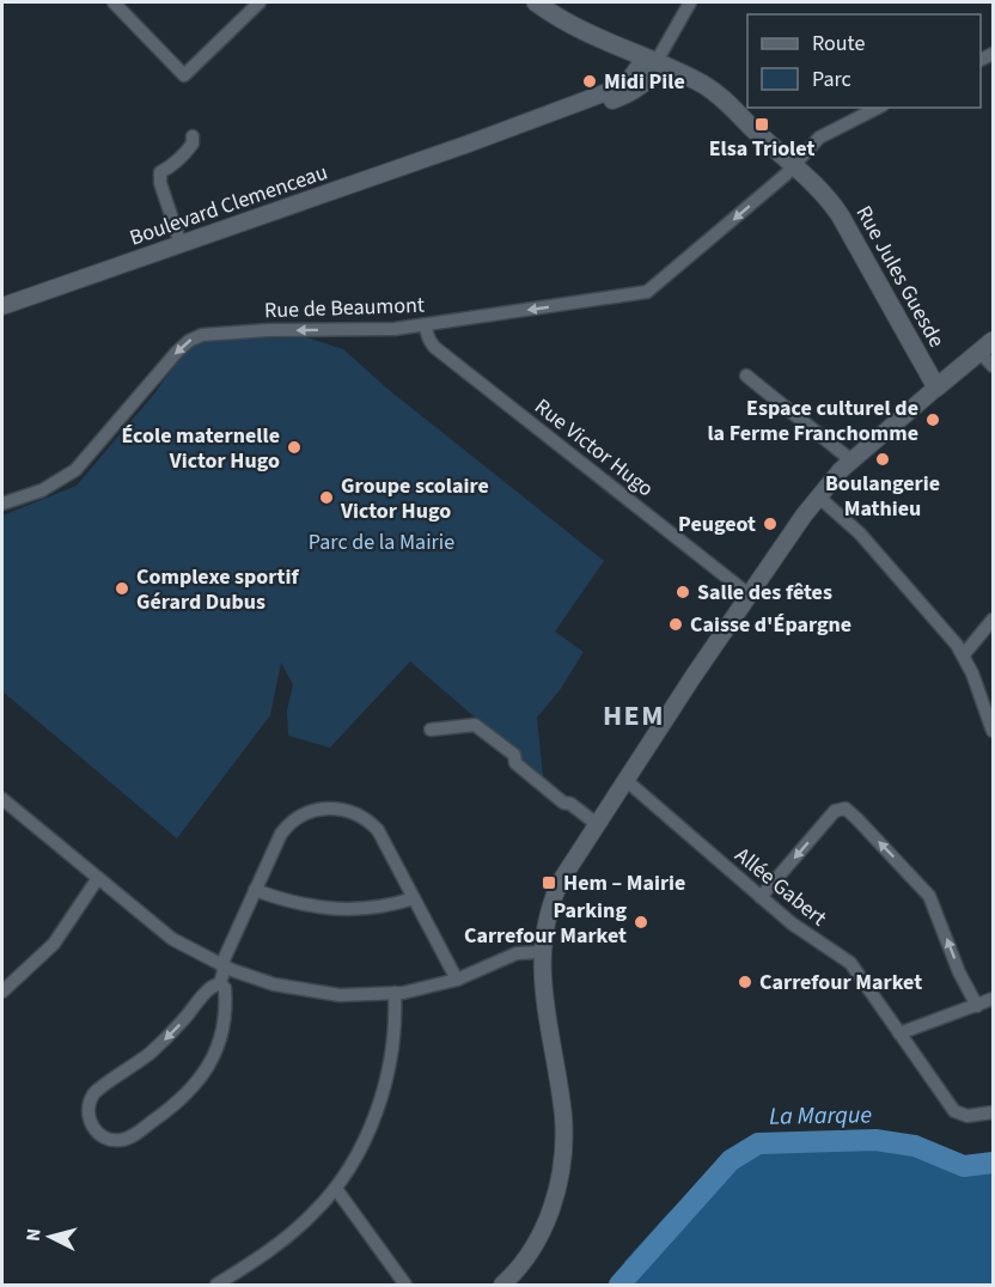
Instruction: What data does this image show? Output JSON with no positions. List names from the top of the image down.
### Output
{
  "streets": {
    "main road": ["Rue Jules Guesde"],
    "street": [
      "Boulevard Clemenceau",
      "Rue de Beaumont",
      "Rue Victor Hugo",
      "Allée Gabert"
    ]
  },
  "crossings": [
    ["Boulevard Clemenceau", "Rue Jules Guesde"],
    ["Rue Jules Guesde", "Rue de Beaumont"],
    ["Rue de Beaumont", "Rue Victor Hugo"]
  ],
  "one_way": ["Rue de Beaumont"],
  "districts": ["HEM"],
  "water": ["La Marque"],
  "parks": ["Parc de la Mairie"],
  "places": {
    "other": [
      "Midi Pile",
      "Espace culturel de la Ferme Franchomme",
      "École maternelle Victor Hugo",
      "Boulangerie Mathieu",
      "Groupe scolaire Victor Hugo",
      "Peugeot",
      "Complexe sportif Gérard Dubus",
      "Salle des fêtes",
      "Caisse d'Épargne",
      "Parking Carrefour Market",
      "Carrefour Market"
    ],
    "transit": ["Elsa Triolet", "Hem – Mairie"]
  },
  "legend": ["Route", "Parc"],
  "north": "left"
}
